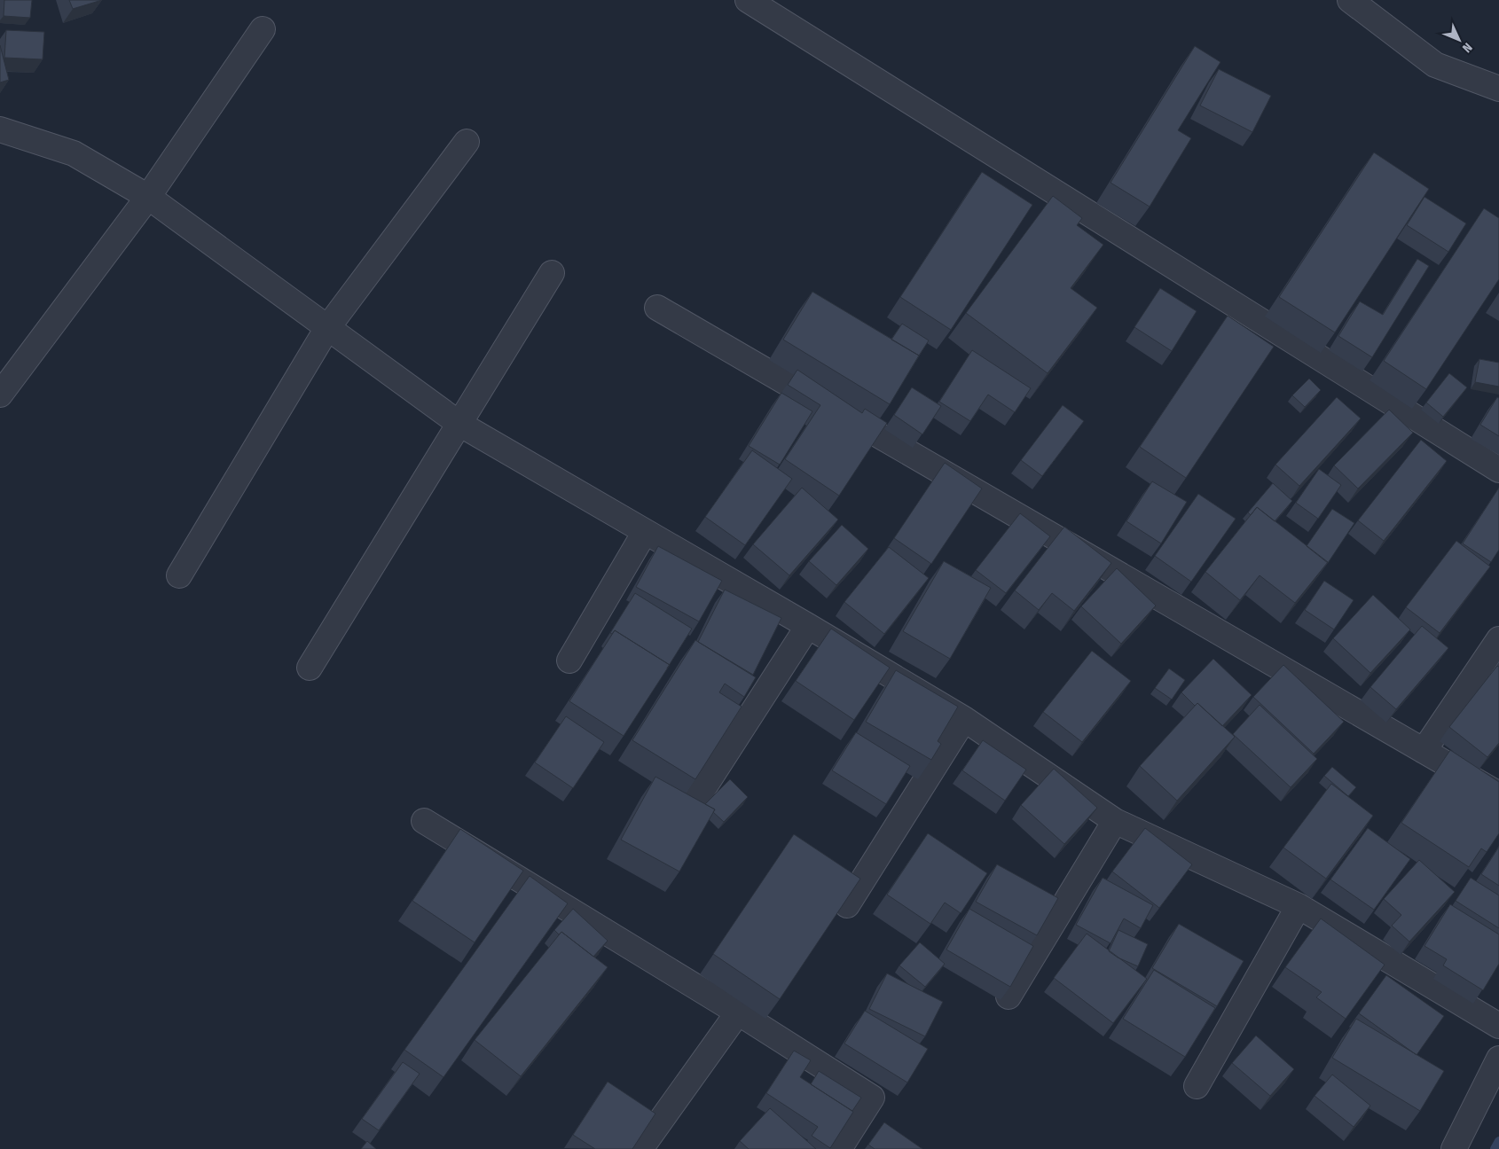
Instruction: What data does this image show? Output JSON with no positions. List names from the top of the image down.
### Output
{
  "north": "bottom right"
}
